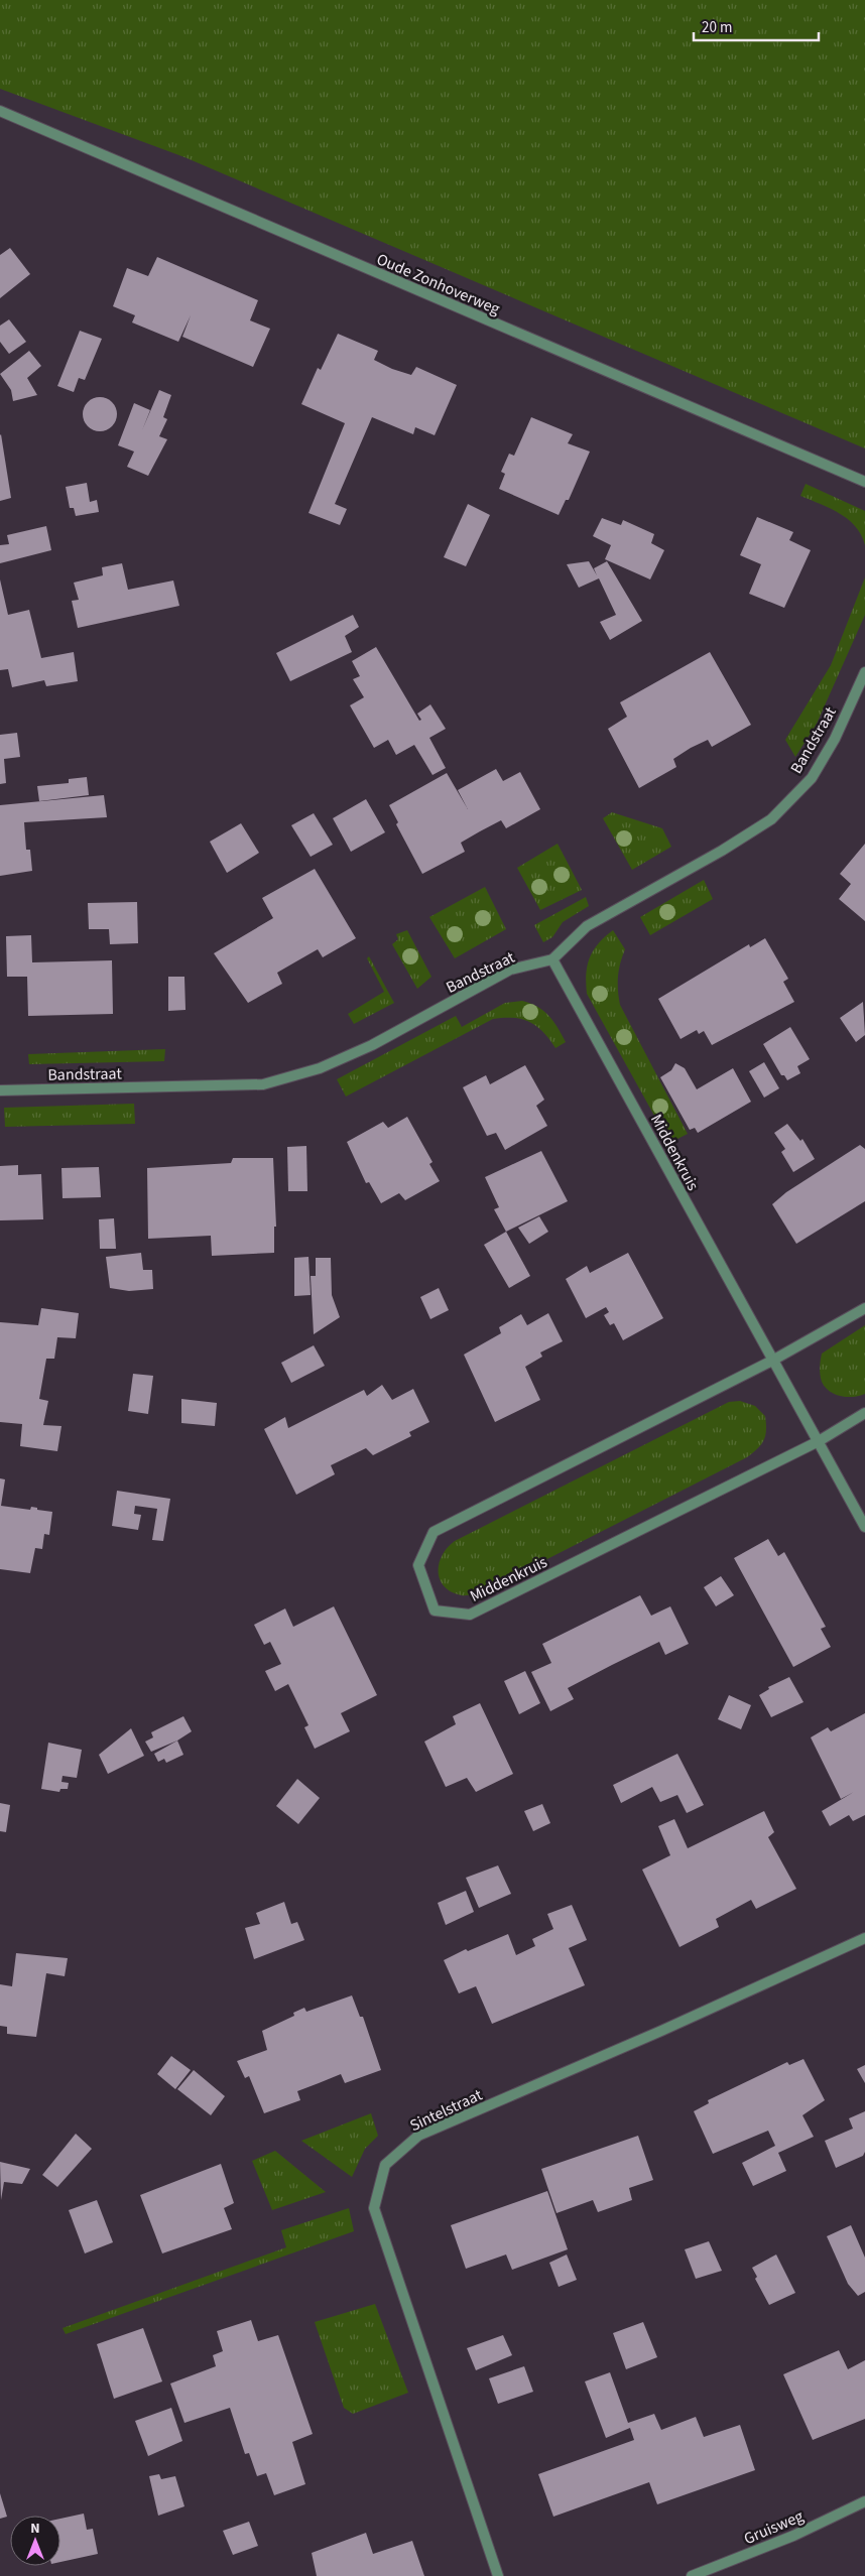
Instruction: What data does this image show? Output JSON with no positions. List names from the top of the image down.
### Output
{
  "streets": {
    "street": [
      "Oude Zonhoverweg",
      "Bandstraat",
      "Middenkruis",
      "Sintelstraat",
      "Gruisweg"
    ]
  },
  "crossings": [
    ["Bandstraat", "Middenkruis"]
  ],
  "scale_bar": "20 m",
  "north": "top"
}
